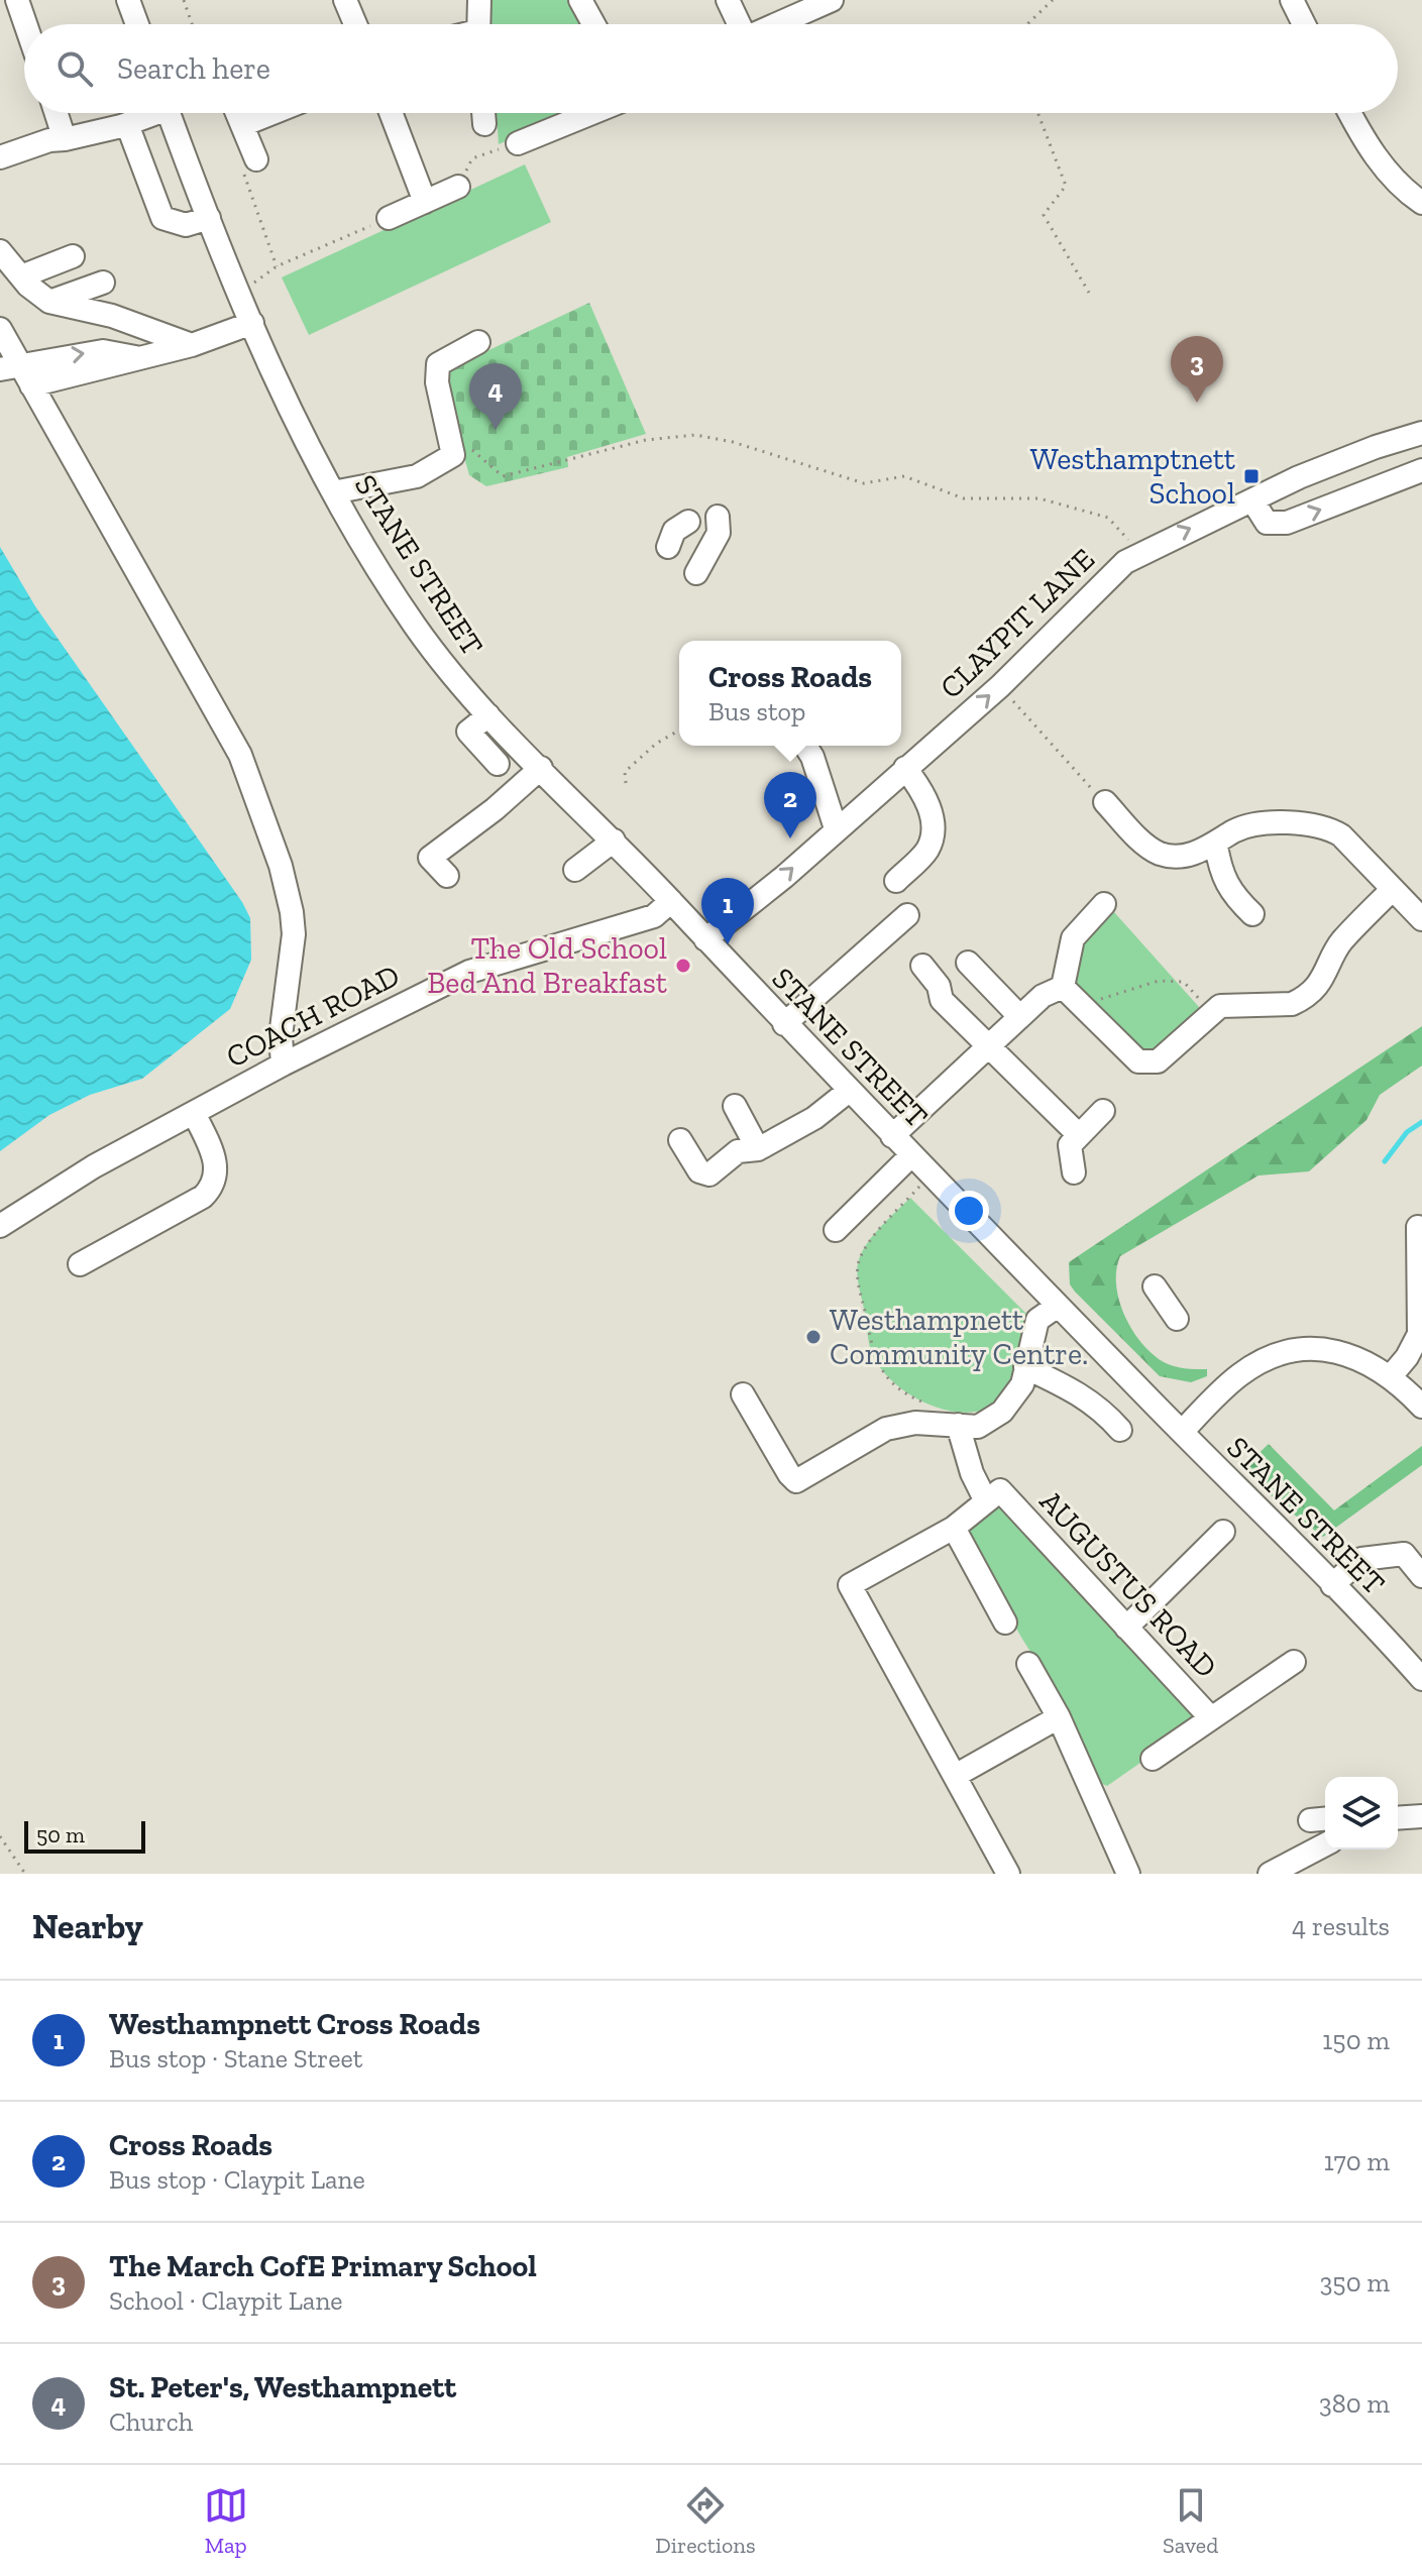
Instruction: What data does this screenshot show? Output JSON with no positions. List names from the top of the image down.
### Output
{
  "streets": {
    "street": [
      "STANE STREET",
      "CLAYPIT LANE",
      "COACH ROAD",
      "AUGUSTUS ROAD"
    ]
  },
  "crossings": [
    ["STANE STREET", "CLAYPIT LANE"],
    ["STANE STREET", "COACH ROAD"]
  ],
  "places": {
    "transit": ["Westhamptnett School"],
    "other": ["The Old School Bed And Breakfast", "Westhampnett Community Centre."]
  },
  "scale_bar": "50 m",
  "page": {
    "search": "Search here",
    "pins": [
      "3",
      "4",
      "2",
      "1"
    ],
    "popup": ["Cross Roads", "Bus stop"],
    "scale": "50 m",
    "heading": ["Nearby", "4 results"],
    "list": [
      {
        "mark": "1",
        "name": "Westhampnett Cross Roads",
        "note": "Bus stop · Stane Street",
        "value": "150 m"
      },
      {
        "mark": "2",
        "name": "Cross Roads",
        "note": "Bus stop · Claypit Lane",
        "value": "170 m"
      },
      {
        "mark": "3",
        "name": "The March CofE Primary School",
        "note": "School · Claypit Lane",
        "value": "350 m"
      },
      {
        "mark": "4",
        "name": "St. Peter's, Westhampnett",
        "note": "Church",
        "value": "380 m"
      }
    ],
    "nav": ["Map", "Directions", "Saved"]
  }
}
